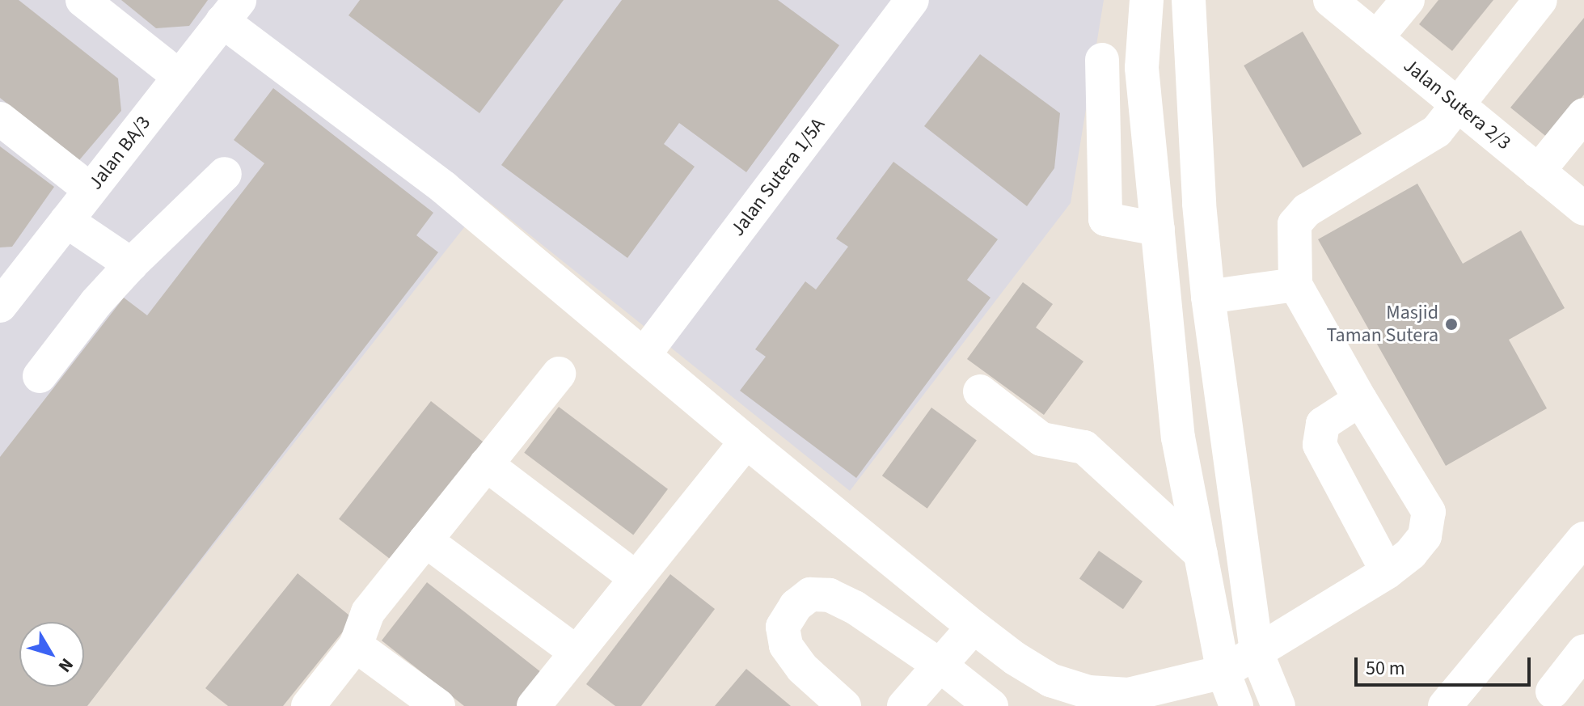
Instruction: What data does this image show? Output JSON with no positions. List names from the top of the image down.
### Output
{
  "streets": {
    "street": ["Jalan Sutera 2/3", "Jalan BA/3", "Jalan Sutera 1/5A"]
  },
  "places": ["Masjid Taman Sutera"],
  "scale_bar": "50 m",
  "north": "bottom right"
}
